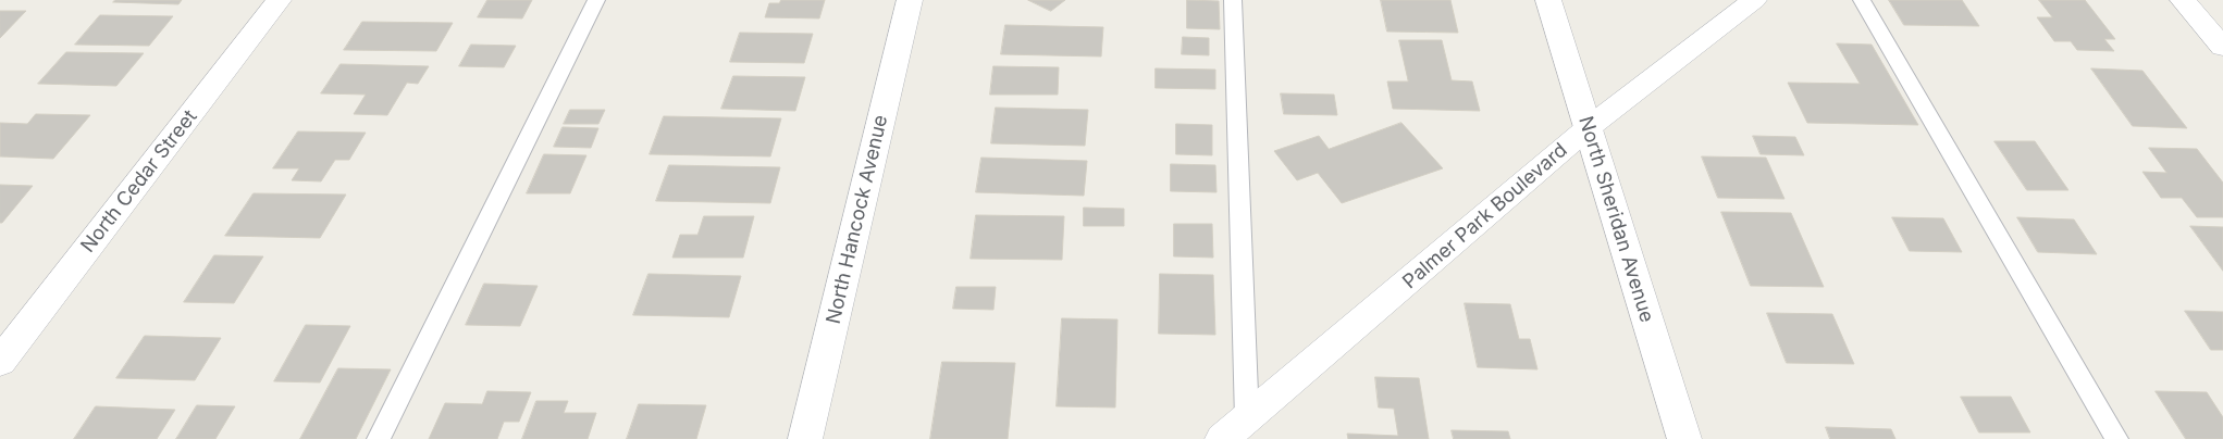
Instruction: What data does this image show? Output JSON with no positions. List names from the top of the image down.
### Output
{
  "streets": {
    "main road": [
      "North Cedar Street",
      "Palmer Park Boulevard",
      "North Hancock Avenue",
      "North Sheridan Avenue"
    ]
  },
  "crossings": [
    ["Palmer Park Boulevard", "North Sheridan Avenue"]
  ]
}
